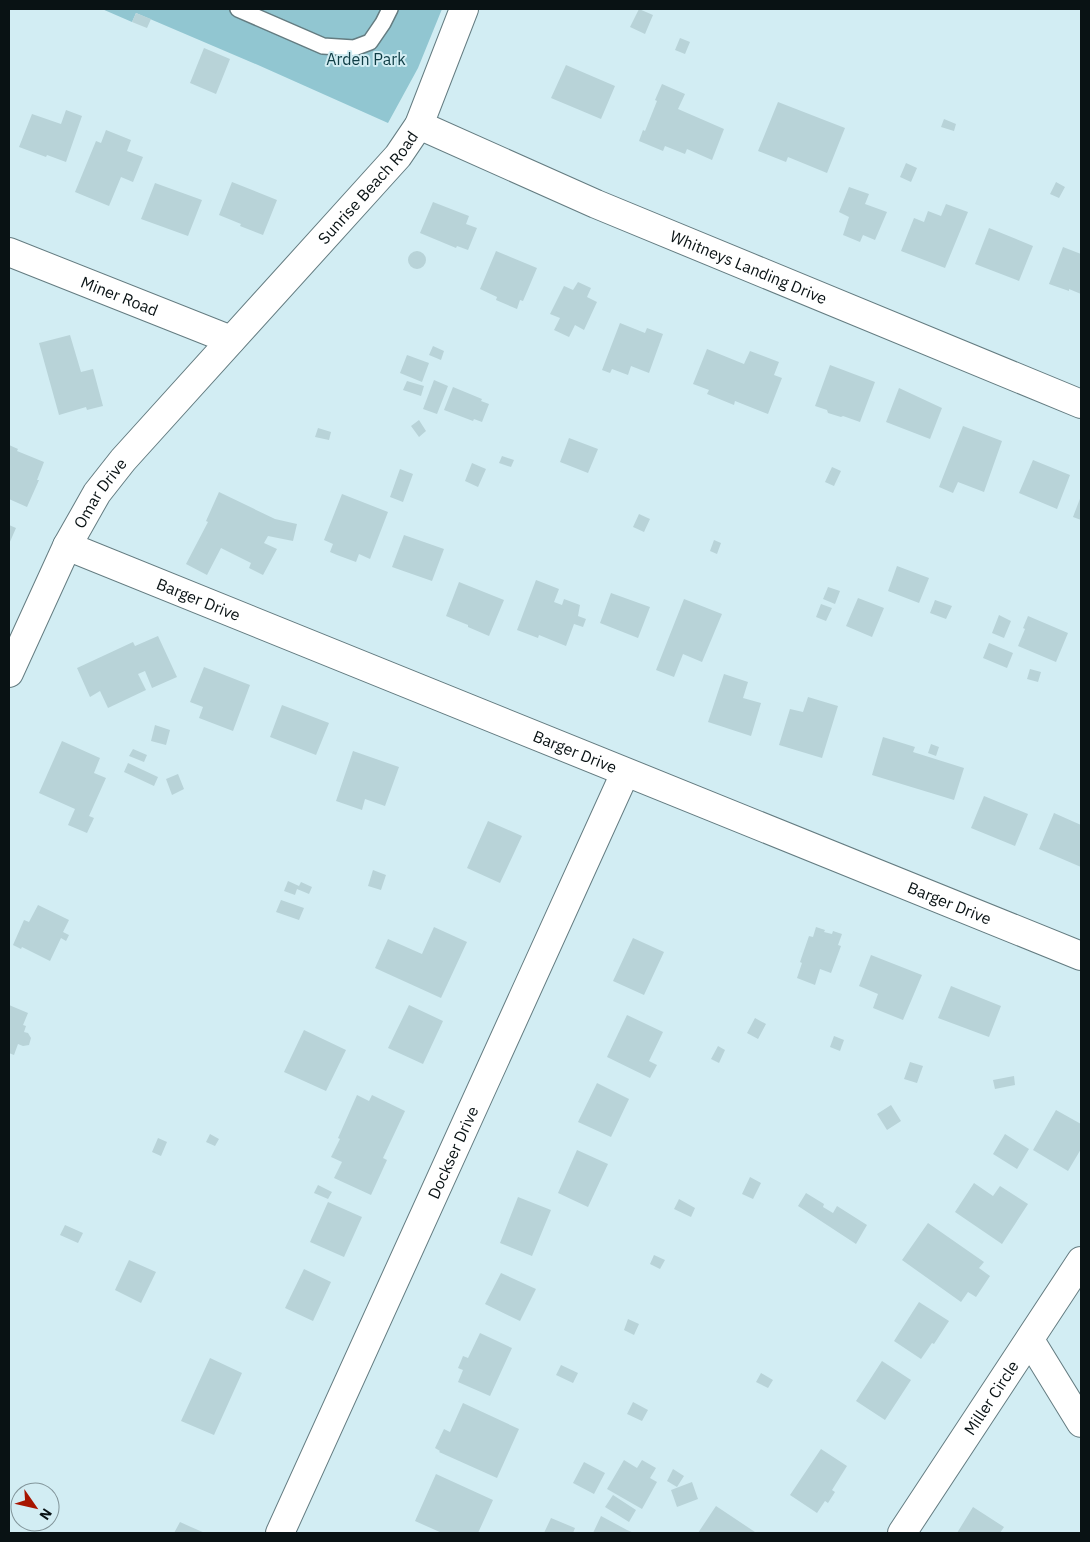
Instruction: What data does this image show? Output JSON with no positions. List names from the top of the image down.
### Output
{
  "streets": {
    "street": [
      "Sunrise Beach Road",
      "Whitneys Landing Drive",
      "Miner Road",
      "Omar Drive",
      "Barger Drive",
      "Dockser Drive",
      "Miller Circle"
    ]
  },
  "crossings": [
    ["Sunrise Beach Road", "Whitneys Landing Drive"],
    ["Sunrise Beach Road", "Miner Road"],
    ["Sunrise Beach Road", "Omar Drive"],
    ["Miner Road", "Omar Drive"],
    ["Omar Drive", "Barger Drive"],
    ["Barger Drive", "Dockser Drive"]
  ],
  "parks": ["Arden Park"],
  "north": "bottom right"
}
